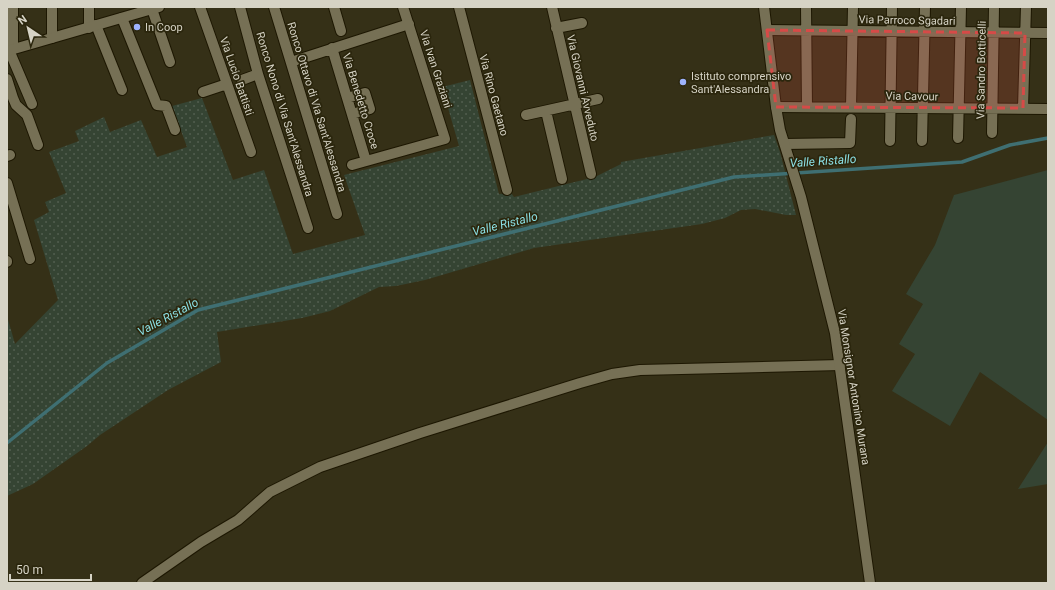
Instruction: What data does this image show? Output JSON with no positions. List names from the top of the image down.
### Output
{
  "streets": {
    "street": [
      "Via Parroco Sgadari",
      "Via Ivan Graziani",
      "Via Sandro Botticelli",
      "Via Lucio Battisti",
      "Via Giovanni Avveduto",
      "Via Rino Gaetano",
      "Via Cavour",
      "Via Benedetto Croce",
      "Ronco Ottavo di Via Sant'Alessandra",
      "Ronco Nono di Via Sant'Alessandra",
      "Via Monsignor Antonino Murana"
    ]
  },
  "crossings": [
    ["Via Parroco Sgadari", "Via Sandro Botticelli"],
    ["Via Ivan Graziani", "Via Benedetto Croce"],
    ["Via Sandro Botticelli", "Via Cavour"]
  ],
  "water": ["Valle Ristallo"],
  "places": ["In Coop", "Istituto comprensivo Sant'Alessandra"],
  "scale_bar": "50 m",
  "north": "top left"
}
